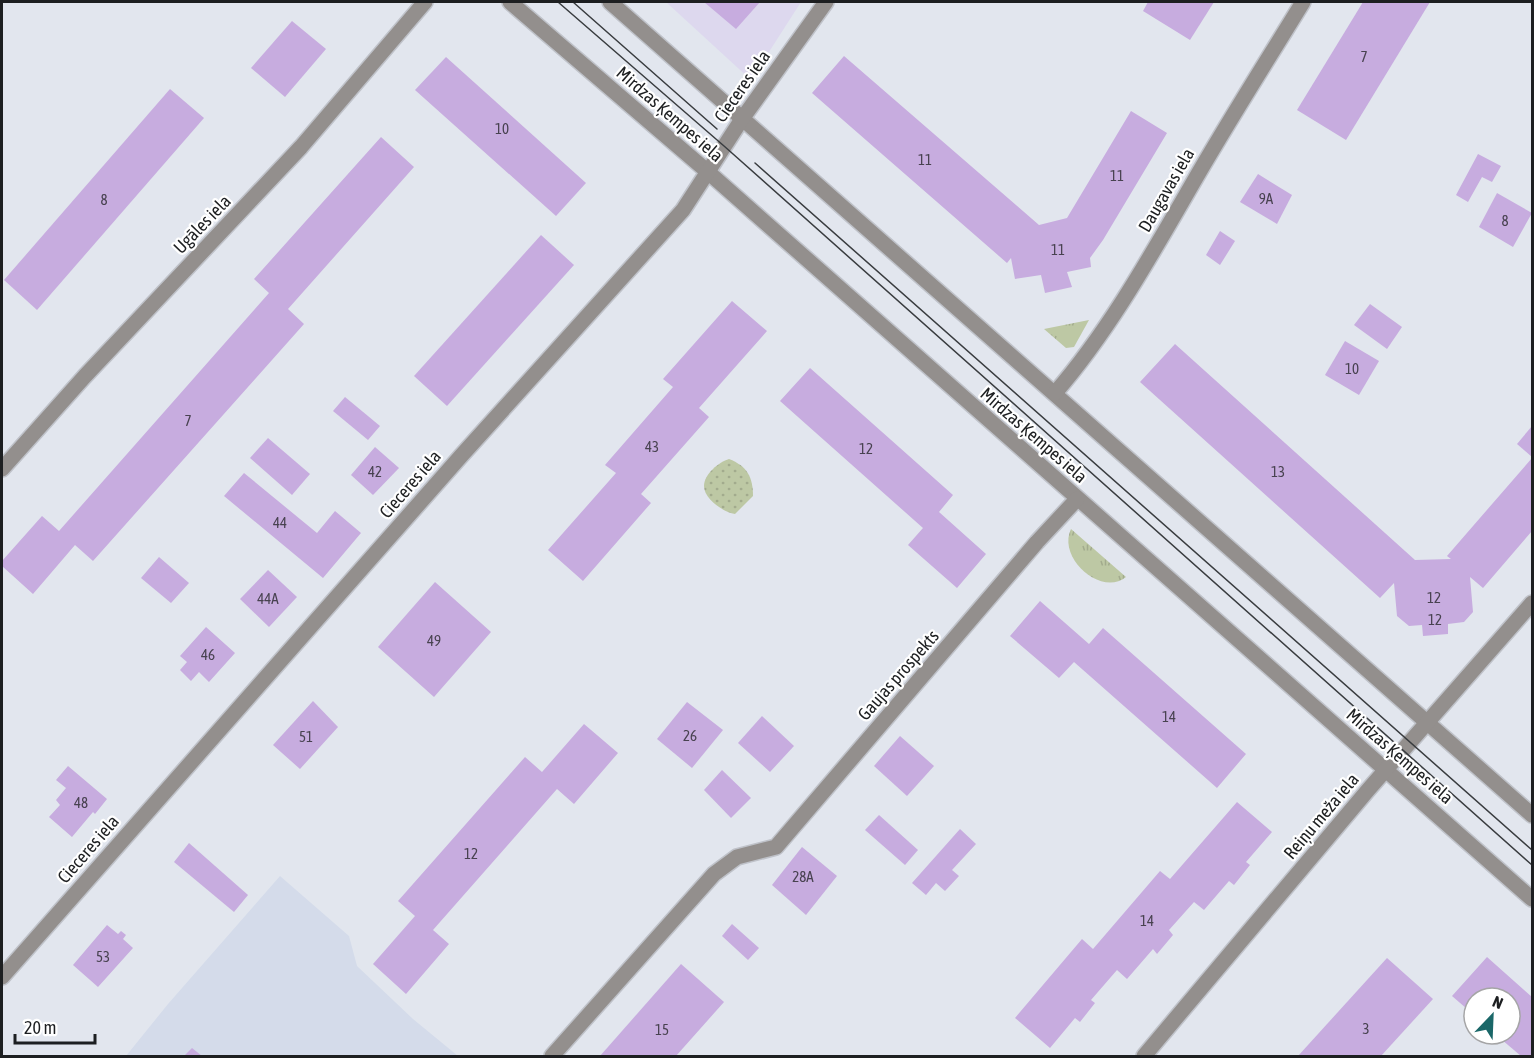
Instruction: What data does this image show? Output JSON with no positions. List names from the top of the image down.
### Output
{
  "streets": {
    "street": [
      "Cieceres iela",
      "Mirdzas Ķempes iela",
      "Daugavas iela",
      "Ugāles iela",
      "Gaujas prospekts",
      "Reiņu meža iela"
    ]
  },
  "crossings": [
    ["Cieceres iela", "Mirdzas Ķempes iela"],
    ["Mirdzas Ķempes iela", "Gaujas prospekts"],
    ["Mirdzas Ķempes iela", "Reiņu meža iela"]
  ],
  "house_numbers": [
    "7",
    "10",
    "11",
    "11",
    "9A",
    "8",
    "8",
    "11",
    "10",
    "7",
    "43",
    "12",
    "42",
    "13",
    "44",
    "12",
    "44A",
    "12",
    "49",
    "46",
    "14",
    "26",
    "51",
    "48",
    "12",
    "28A",
    "14",
    "53",
    "3",
    "15"
  ],
  "scale_bar": "20 m",
  "north": "top right"
}
